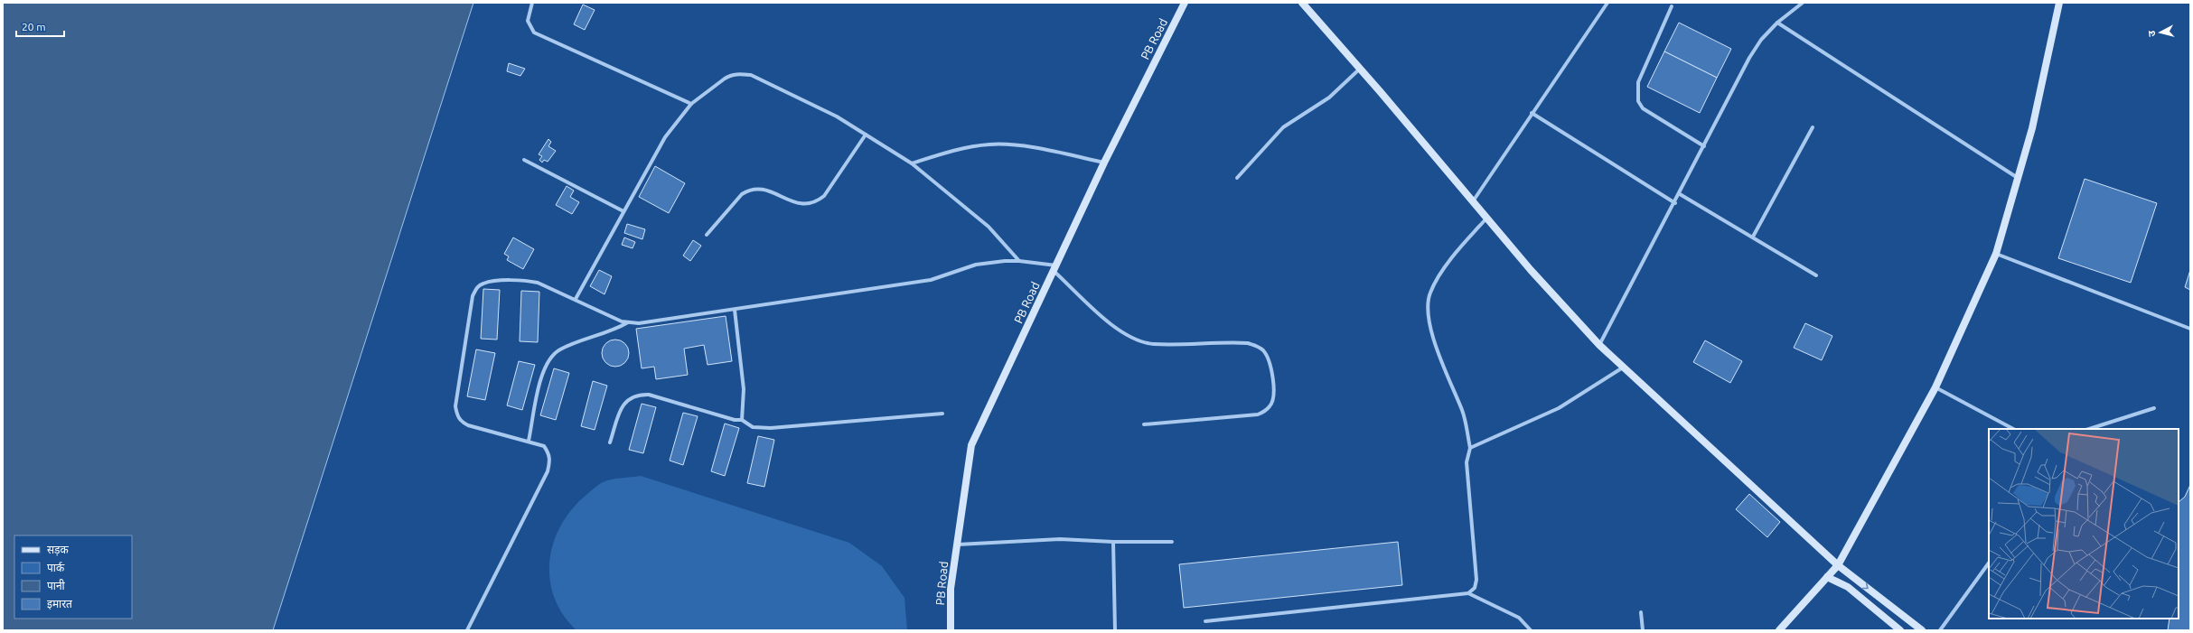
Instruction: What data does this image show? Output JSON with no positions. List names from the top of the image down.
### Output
{
  "streets": {
    "street": ["PB Road"]
  },
  "legend": [
    "सड़क",
    "पार्क",
    "पानी",
    "इमारत"
  ],
  "scale_bar": "20 m",
  "north": "left"
}
